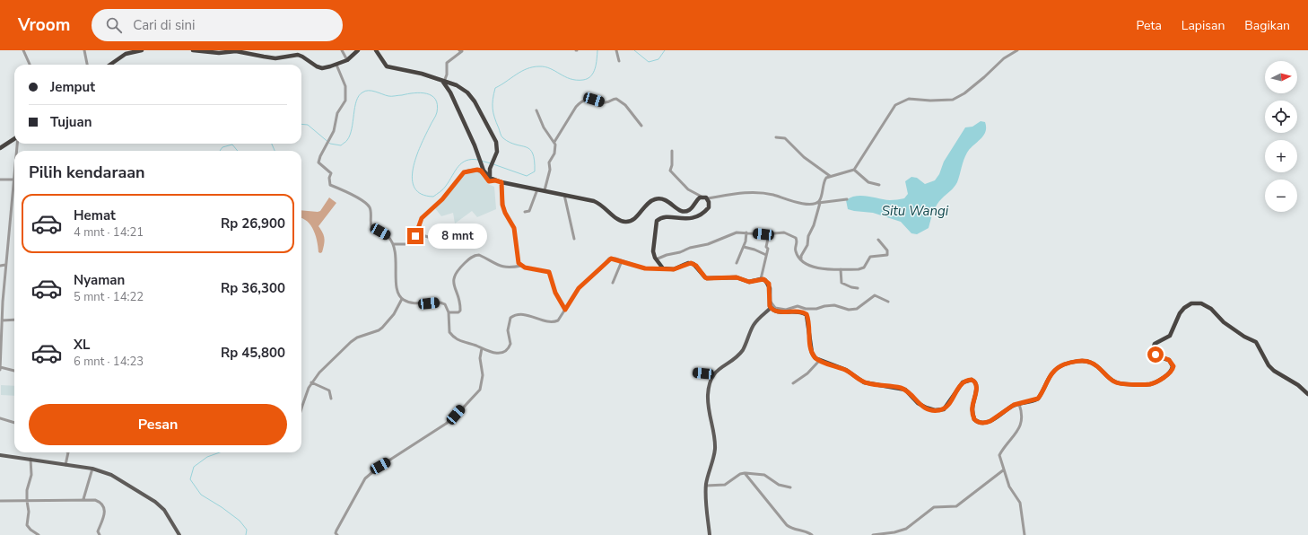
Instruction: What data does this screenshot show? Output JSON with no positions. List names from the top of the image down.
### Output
{
  "water": ["Situ Wangi"],
  "north": "right",
  "page": {
    "header": "Vroom",
    "search": "Cari di sini",
    "nav": ["Peta", "Lapisan", "Bagikan"],
    "map_buttons": ["+", "−"],
    "banner": ["Jemput", "Tujuan"],
    "heading": "Pilih kendaraan",
    "list": [
      {
        "name": "Hemat",
        "note": "4 mnt · 14:21",
        "value": "Rp 26,900"
      },
      {
        "name": "Nyaman",
        "note": "5 mnt · 14:22",
        "value": "Rp 36,300"
      },
      {
        "name": "XL",
        "note": "6 mnt · 14:23",
        "value": "Rp 45,800"
      }
    ],
    "bubble": "8 mnt",
    "buttons": "Pesan"
  }
}
